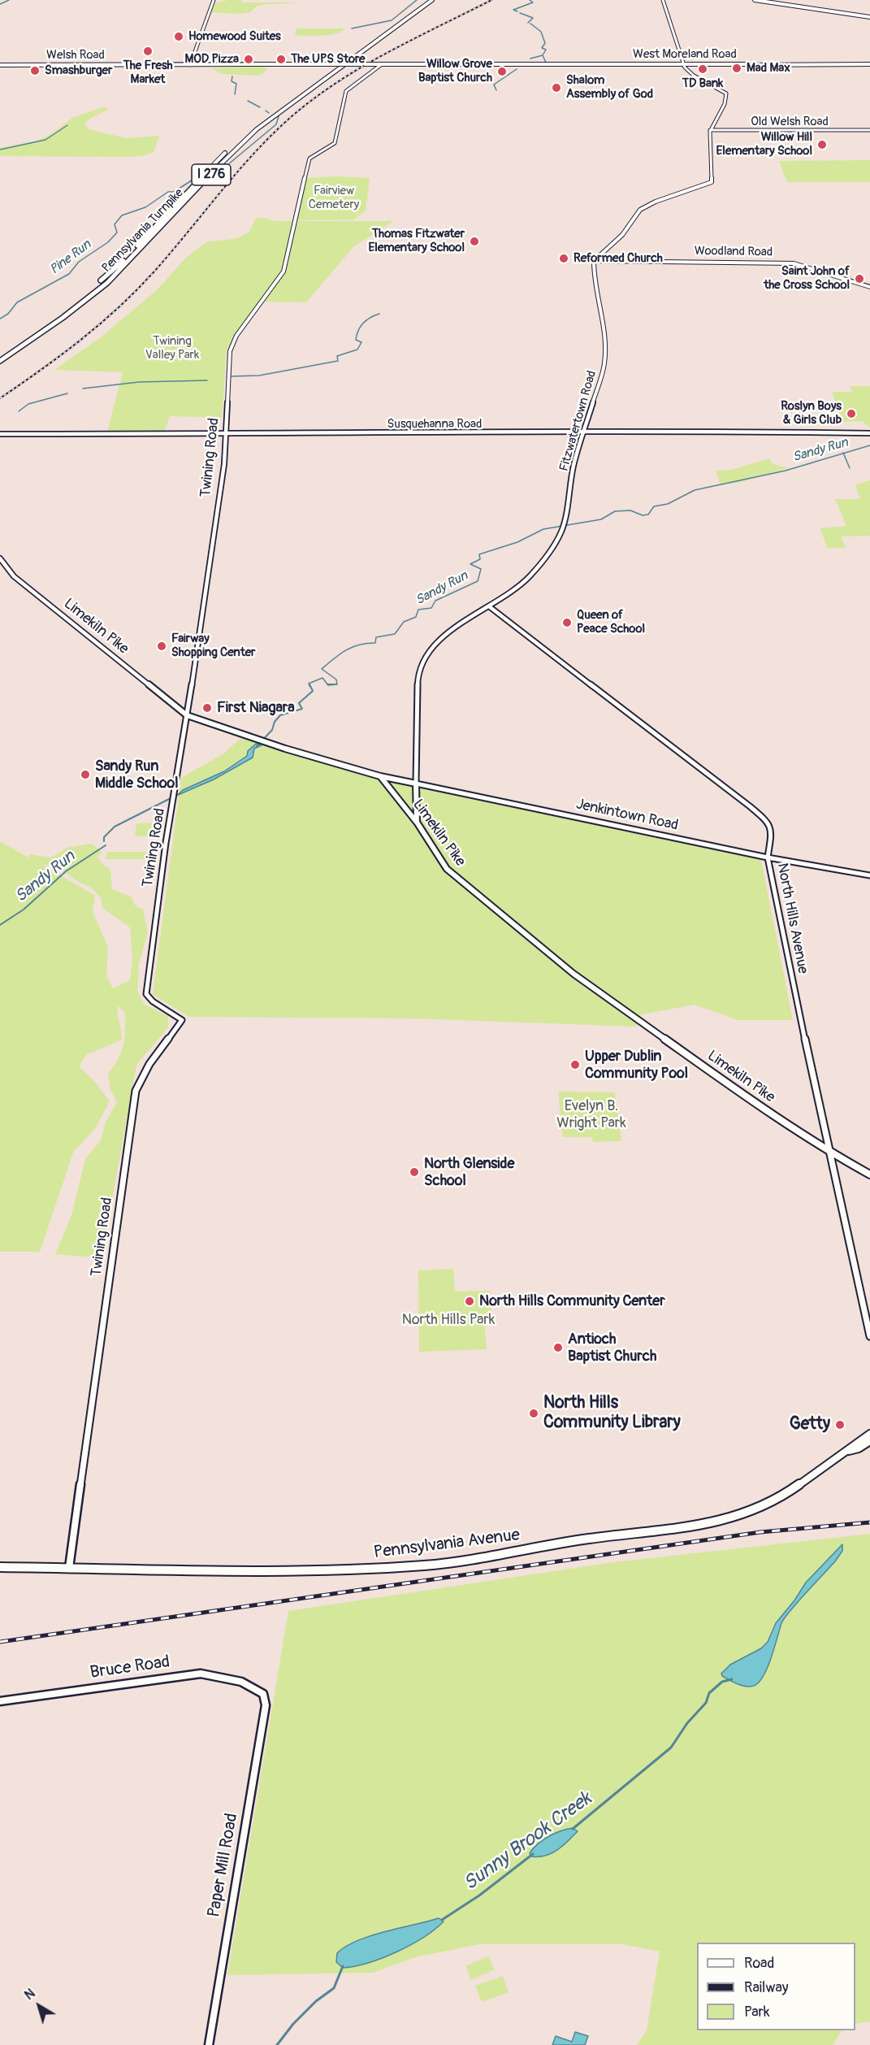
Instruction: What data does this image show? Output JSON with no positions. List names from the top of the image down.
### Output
{
  "streets": {
    "highway": ["I 276", "Pennsylvania Turnpike"],
    "main road": [
      "West Moreland Road",
      "Welsh Road",
      "Fitzwatertown Road",
      "Susquehanna Road",
      "Limekiln Pike",
      "Jenkintown Road",
      "Pennsylvania Avenue"
    ],
    "street": [
      "Old Welsh Road",
      "Woodland Road",
      "Twining Road",
      "North Hills Avenue",
      "Bruce Road",
      "Paper Mill Road"
    ]
  },
  "crossings": [
    ["West Moreland Road", "Welsh Road"],
    ["Welsh Road", "Twining Road"],
    ["Woodland Road", "Fitzwatertown Road"],
    ["Fitzwatertown Road", "Susquehanna Road"],
    ["Fitzwatertown Road", "Limekiln Pike"],
    ["Fitzwatertown Road", "Jenkintown Road"],
    ["Fitzwatertown Road", "North Hills Avenue"],
    ["Susquehanna Road", "Twining Road"],
    ["Twining Road", "Limekiln Pike"],
    ["Twining Road", "Pennsylvania Avenue"],
    ["Limekiln Pike", "Jenkintown Road"],
    ["Limekiln Pike", "North Hills Avenue"],
    ["Jenkintown Road", "North Hills Avenue"],
    ["Bruce Road", "Paper Mill Road"]
  ],
  "water": ["Pine Run", "Sandy Run", "Sunny Brook Creek"],
  "parks": [
    "Fairview Cemetery",
    "Twining Valley Park",
    "Evelyn B. Wright Park",
    "North Hills Park"
  ],
  "places": [
    "Homewood Suites",
    "The Fresh Market",
    "MOD Pizza",
    "The UPS Store",
    "Mad Max",
    "TD Bank",
    "Smashburger",
    "Willow Grove Baptist Church",
    "Shalom Assembly of God",
    "Willow Hill Elementary School",
    "Thomas Fitzwater Elementary School",
    "Reformed Church",
    "Saint John of the Cross School",
    "Roslyn Boys & Girls Club",
    "Queen of Peace School",
    "Fairway Shopping Center",
    "First Niagara",
    "Sandy Run Middle School",
    "Upper Dublin Community Pool",
    "North Glenside School",
    "North Hills Community Center",
    "Antioch Baptist Church",
    "North Hills Community Library",
    "Getty"
  ],
  "legend": ["Road", "Railway", "Park"],
  "north": "top left"
}
